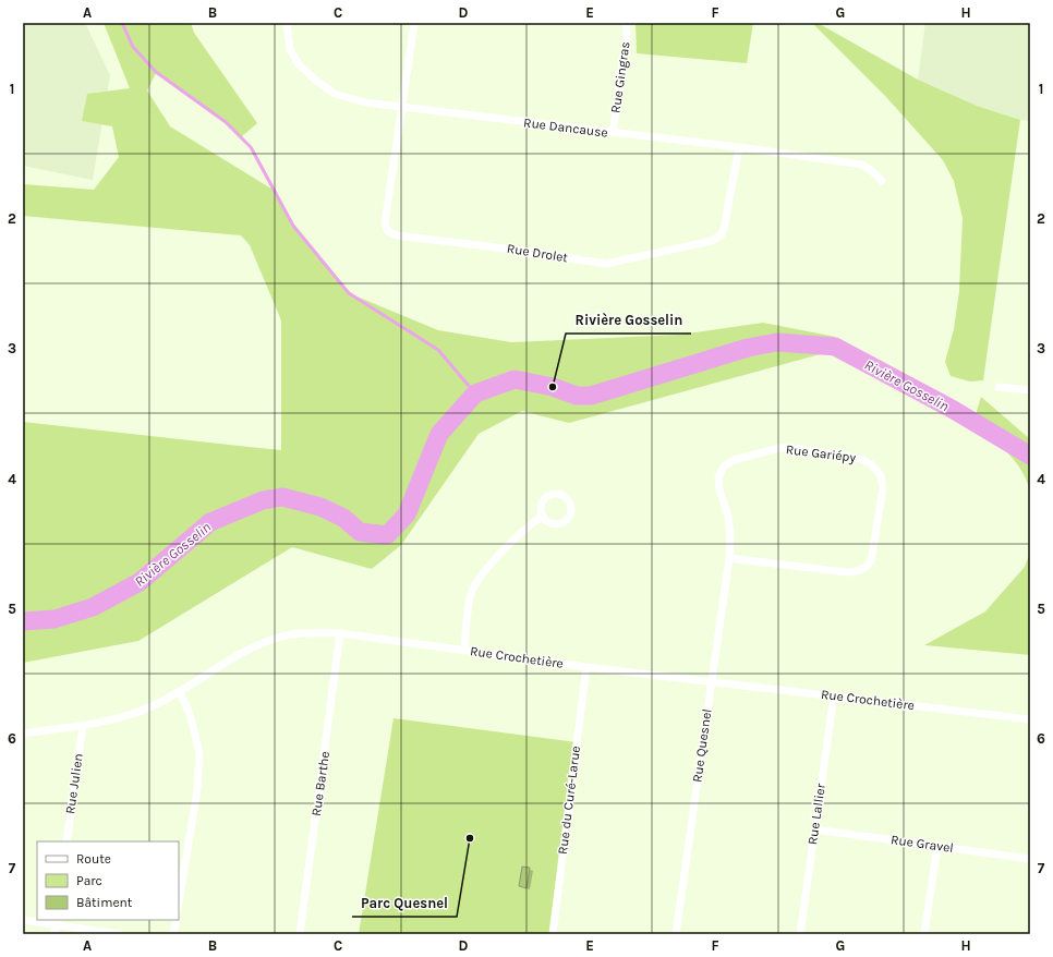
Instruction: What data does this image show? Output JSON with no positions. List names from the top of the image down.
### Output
{
  "streets": {
    "street": [
      "Rue Gingras",
      "Rue Dancause",
      "Rue Drolet",
      "Rue Gariépy",
      "Rue Crochetière",
      "Rue Quesnel",
      "Rue Julien",
      "Rue Barthe",
      "Rue du Curé-Larue",
      "Rue Lallier",
      "Rue Gravel"
    ]
  },
  "crossings": [
    ["Rue Gingras", "Rue Dancause"],
    ["Rue Dancause", "Rue Drolet"],
    ["Rue Gariépy", "Rue Quesnel"],
    ["Rue Crochetière", "Rue Quesnel"],
    ["Rue Crochetière", "Rue Julien"],
    ["Rue Crochetière", "Rue Barthe"],
    ["Rue Crochetière", "Rue du Curé-Larue"],
    ["Rue Crochetière", "Rue Lallier"],
    ["Rue Lallier", "Rue Gravel"]
  ],
  "water": ["Rivière Gosselin"],
  "places": ["Rivière Gosselin", "Parc Quesnel"],
  "legend": ["Route", "Parc", "Bâtiment"],
  "grid": {
    "columns": [
      "A",
      "B",
      "C",
      "D",
      "E",
      "F",
      "G",
      "H"
    ],
    "rows": [
      "1",
      "2",
      "3",
      "4",
      "5",
      "6",
      "7"
    ]
  }
}
